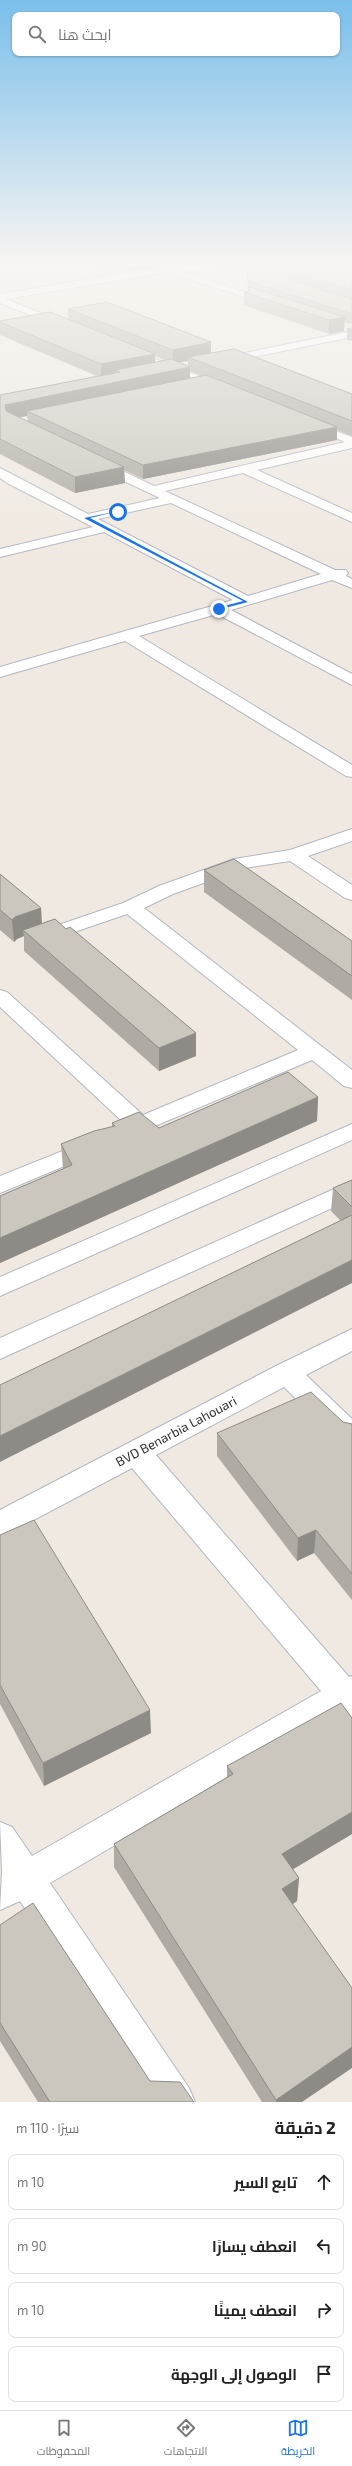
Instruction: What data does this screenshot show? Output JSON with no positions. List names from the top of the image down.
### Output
{
  "streets": {
    "street": ["BVD Benarbia Lahouari"]
  },
  "page": {
    "search": "ابحث هنا",
    "heading": ["2 دقيقة", "سيرًا · 110 m"],
    "list": [
      ["تابع السير", "10 m"],
      ["انعطف يسارًا", "90 m"],
      ["انعطف يمينًا", "10 m"],
      "الوصول إلى الوجهة"
    ],
    "nav": ["الخريطة", "الاتجاهات", "المحفوظات"]
  }
}
